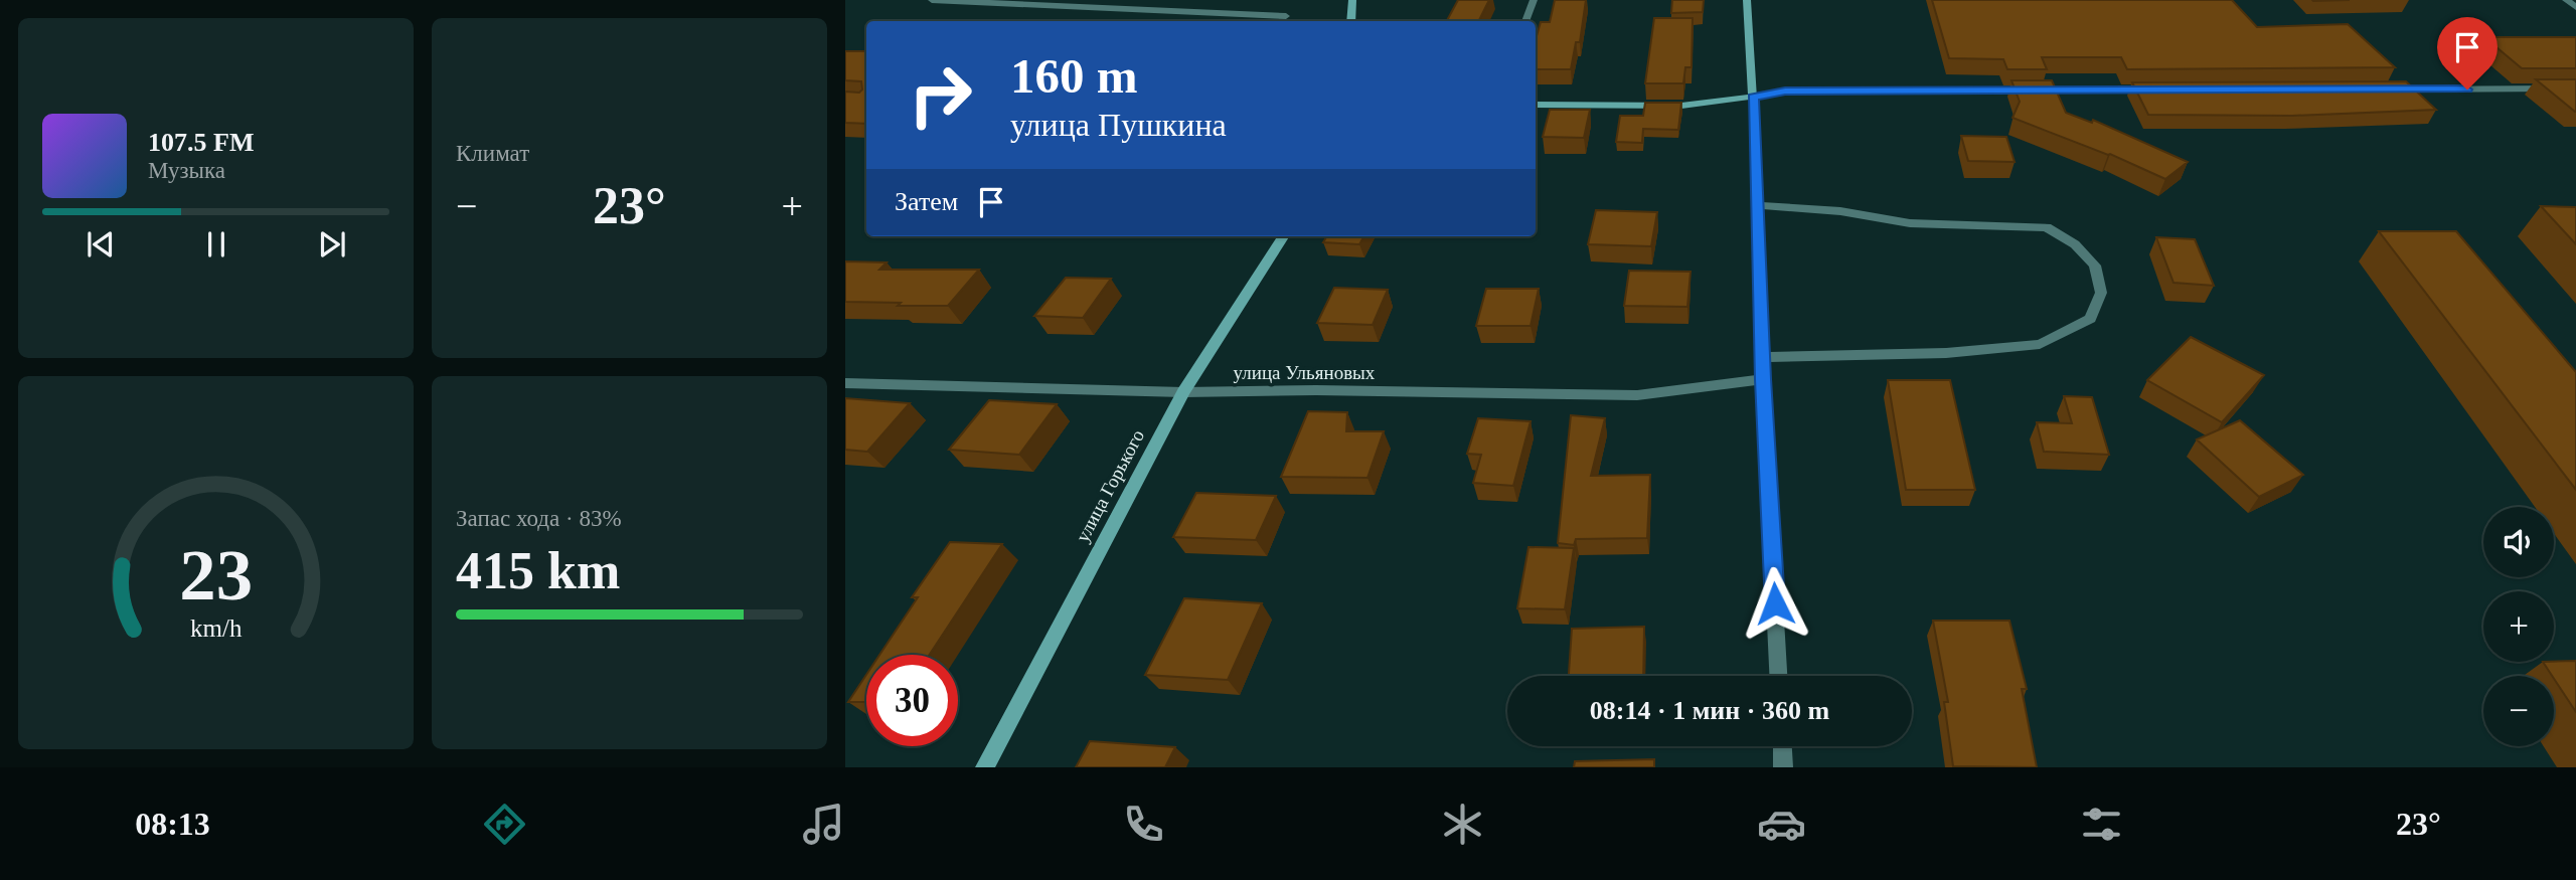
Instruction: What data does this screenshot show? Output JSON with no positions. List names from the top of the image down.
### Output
{
  "streets": {
    "main road": ["улица Горького"],
    "street": ["улица Ульяновых"]
  },
  "crossings": [
    ["улица Ульяновых", "улица Горького"]
  ],
  "page": {
    "tile": [
      "Климат",
      ["Запас хода · 83%", "415 km"]
    ],
    "turn": ["160 m", "улица Пушкина"],
    "song": ["107.5 FM", "Музыка"],
    "then": "Затем",
    "heat": ["−", "23°", "+"],
    "map_buttons": ["+", "−"],
    "limit": "30",
    "trip": "08:14 · 1 мин · 360 m",
    "tabs": ["08:13", "23°"],
    "gauge": ["23", "km/h"]
  }
}
